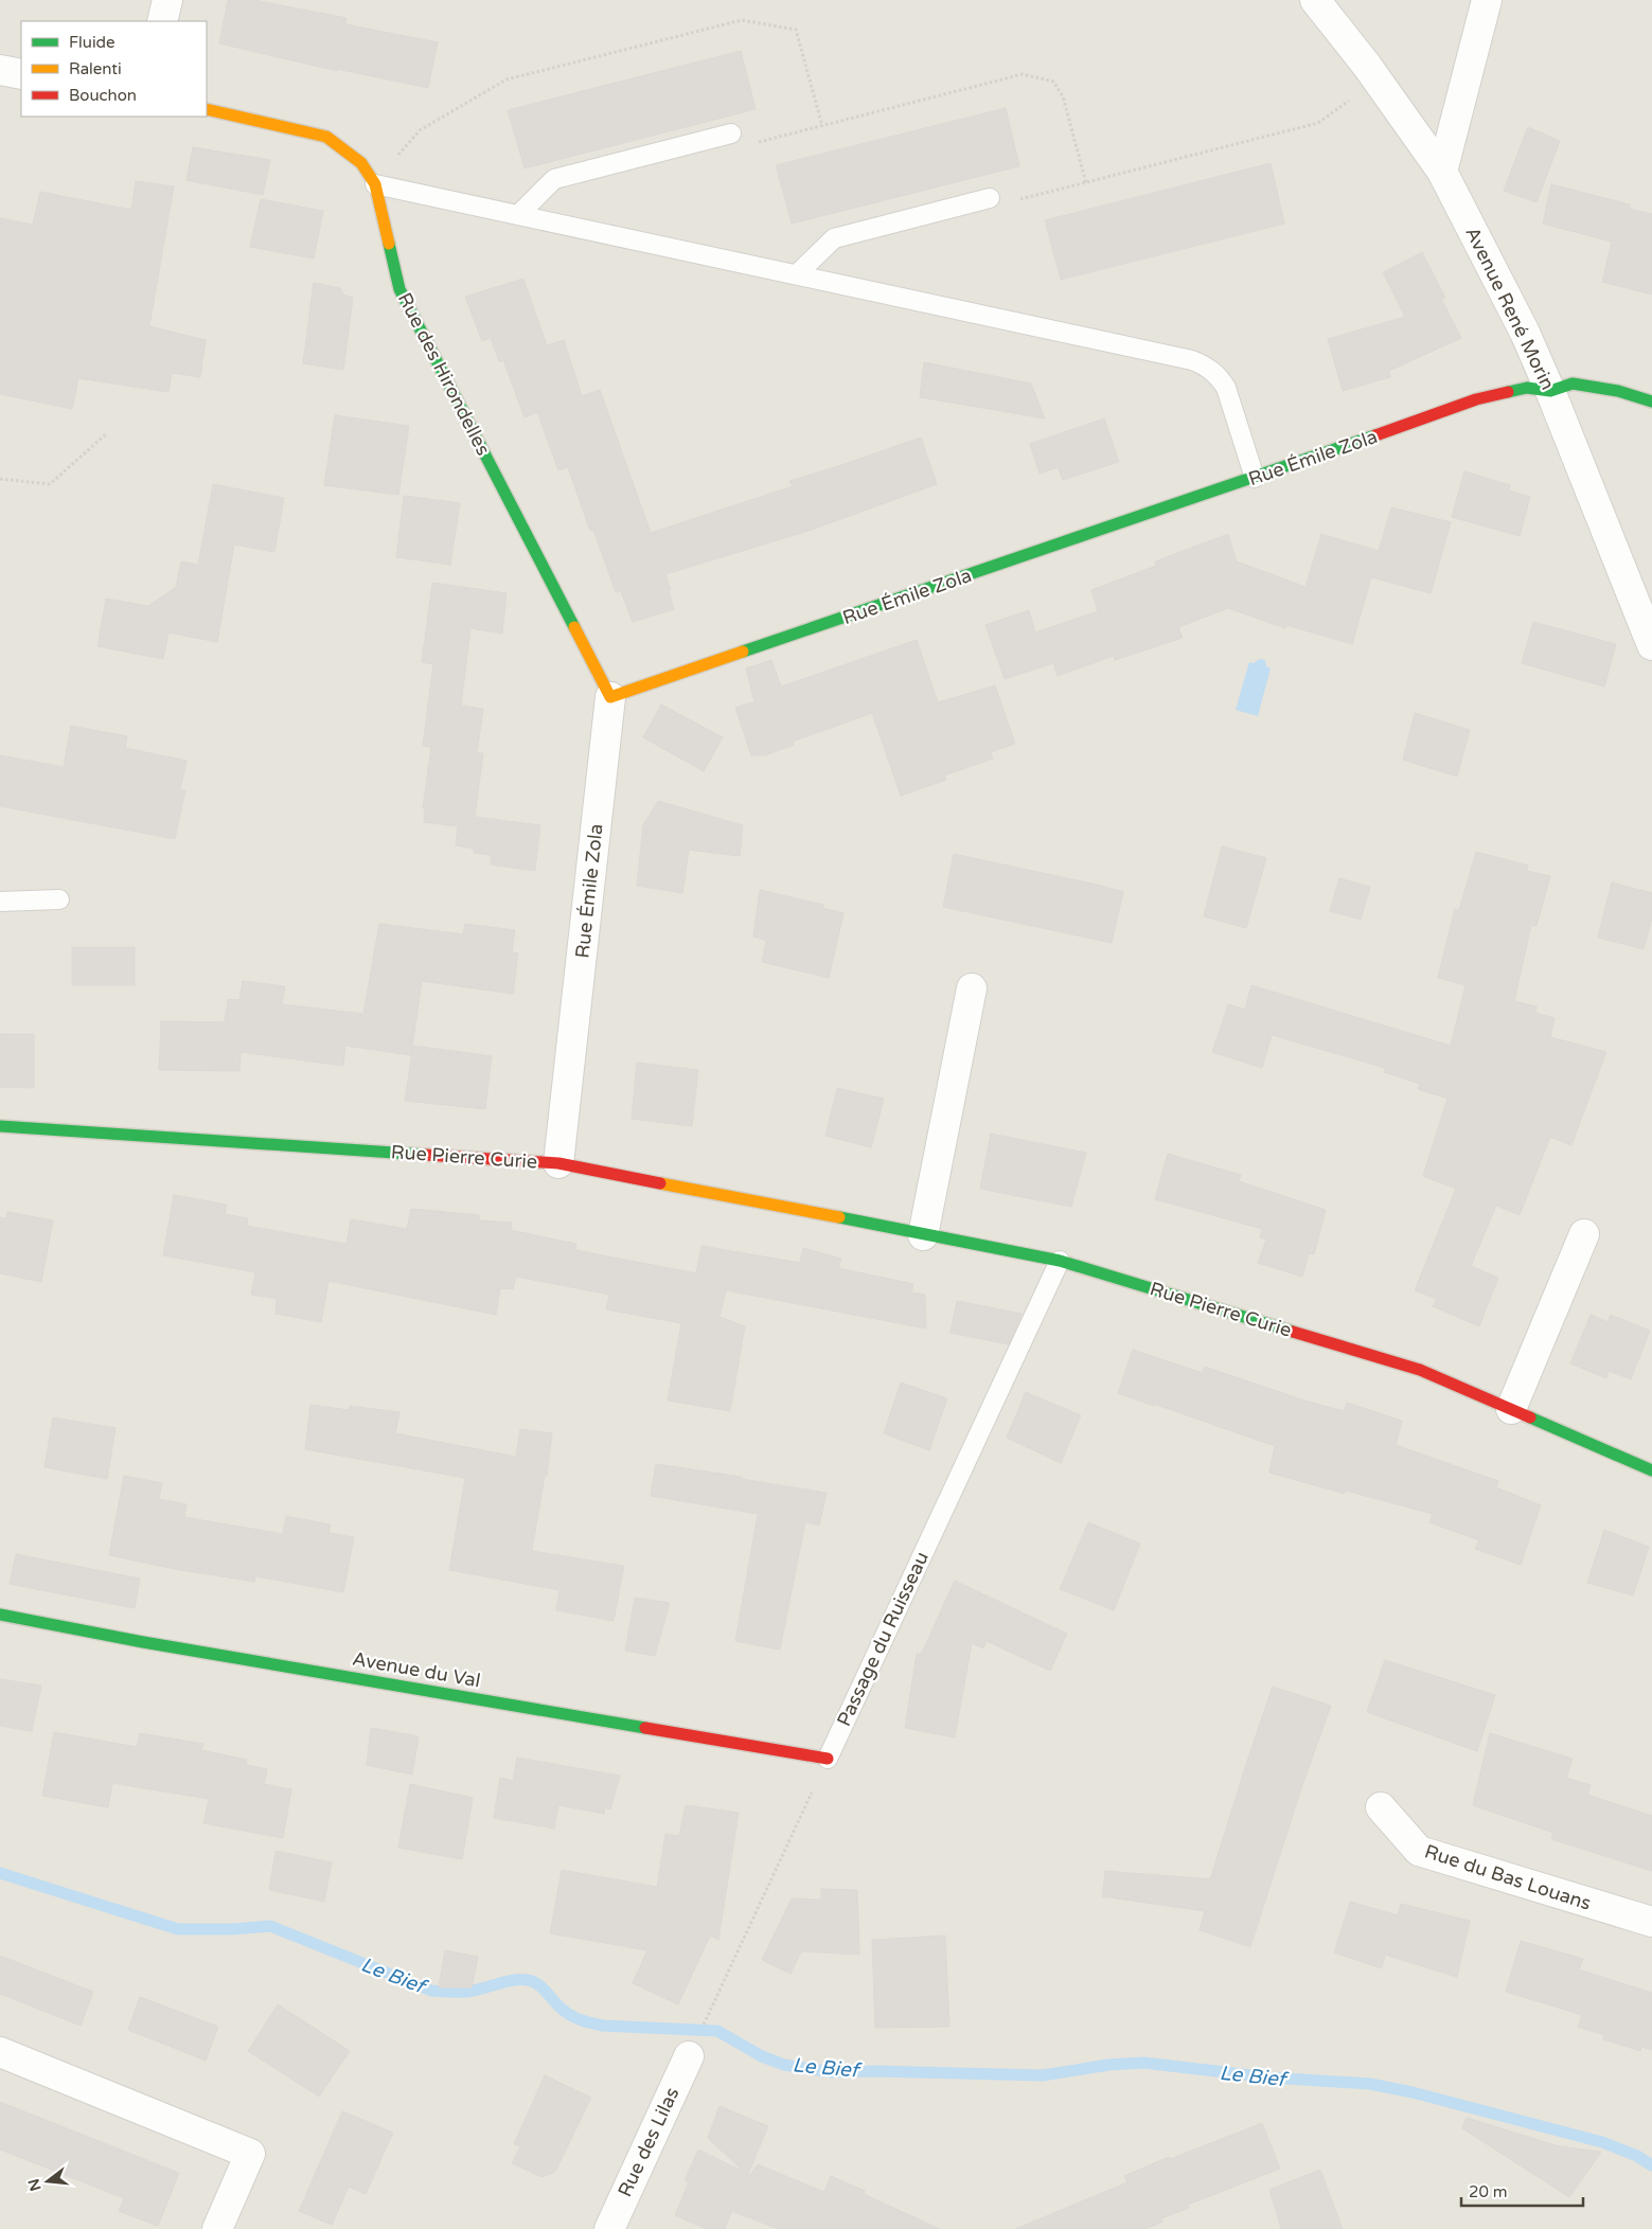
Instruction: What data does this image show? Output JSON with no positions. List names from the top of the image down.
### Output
{
  "streets": {
    "street": [
      "Avenue René Morin",
      "Rue des Hirondelles",
      "Rue Émile Zola",
      "Rue Pierre Curie",
      "Avenue du Val",
      "Rue du Bas Louans",
      "Rue des Lilas"
    ],
    "lane": ["Passage du Ruisseau"]
  },
  "crossings": [
    ["Avenue René Morin", "Rue Émile Zola"],
    ["Rue des Hirondelles", "Rue Émile Zola"],
    ["Rue Émile Zola", "Rue Pierre Curie"],
    ["Rue Pierre Curie", "Passage du Ruisseau"],
    ["Passage du Ruisseau", "Avenue du Val"]
  ],
  "water": ["Le Bief"],
  "legend": ["Fluide", "Ralenti", "Bouchon"],
  "scale_bar": "20 m",
  "north": "left"
}
